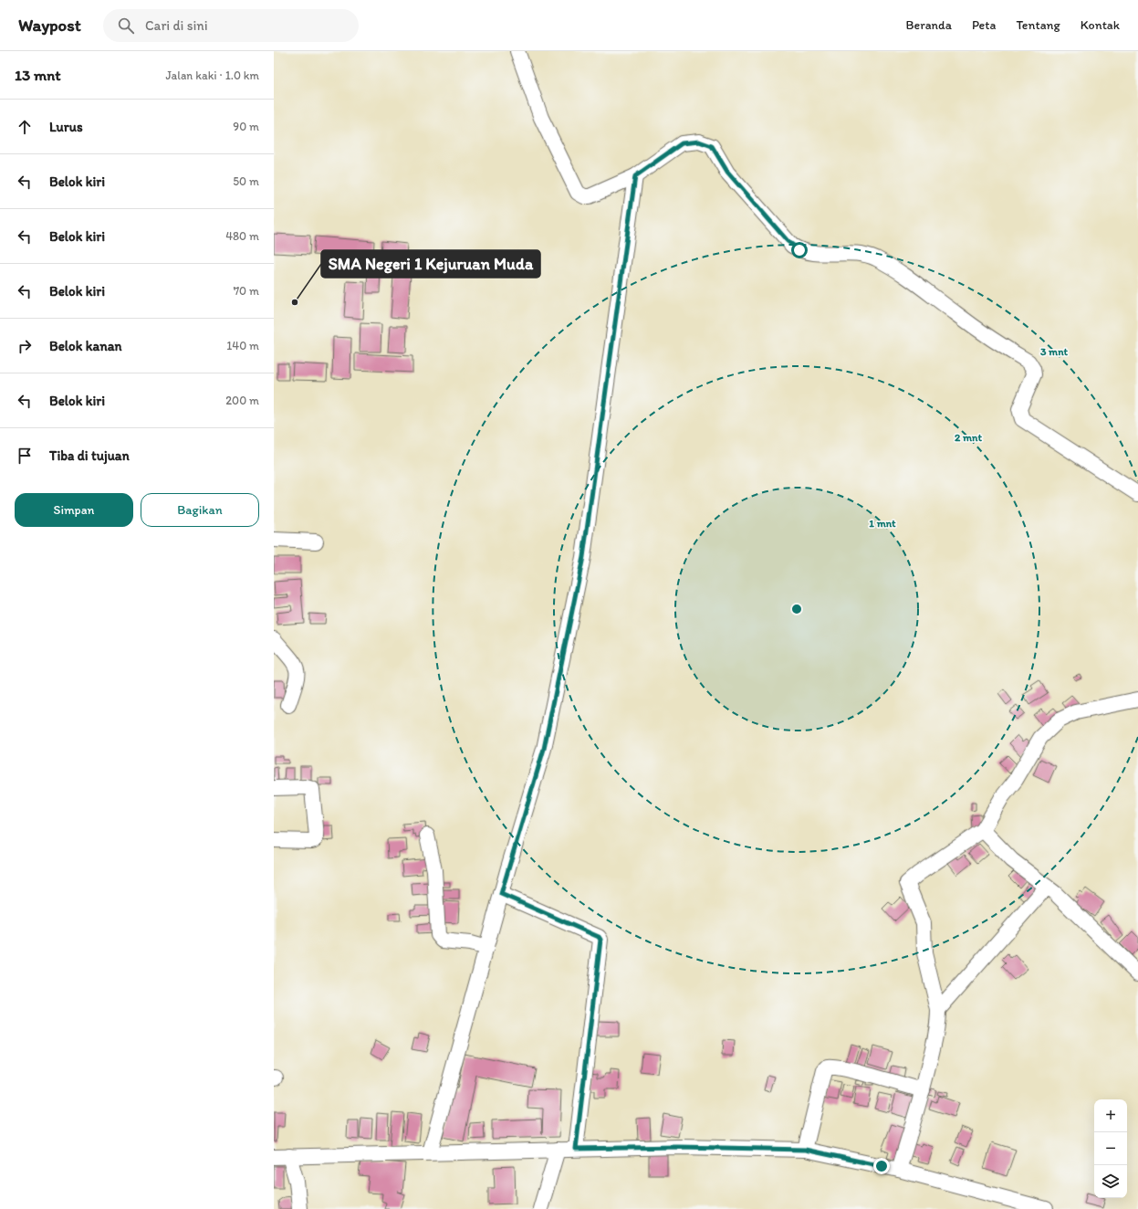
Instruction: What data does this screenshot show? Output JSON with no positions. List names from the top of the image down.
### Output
{
  "places": ["SMA Negeri 1 Kejuruan Muda"],
  "page": {
    "header": "Waypost",
    "search": "Cari di sini",
    "nav": [
      "Beranda",
      "Peta",
      "Tentang",
      "Kontak"
    ],
    "heading": ["13 mnt", "Jalan kaki · 1.0 km"],
    "list": [
      ["Lurus", "90 m"],
      ["Belok kiri", "50 m"],
      ["Belok kiri", "480 m"],
      ["Belok kiri", "70 m"],
      ["Belok kanan", "140 m"],
      ["Belok kiri", "200 m"],
      "Tiba di tujuan"
    ],
    "buttons": ["Simpan", "Bagikan"],
    "map_buttons": ["+", "−"]
  },
  "rings": ["3 mnt", "2 mnt", "1 mnt"]
}
